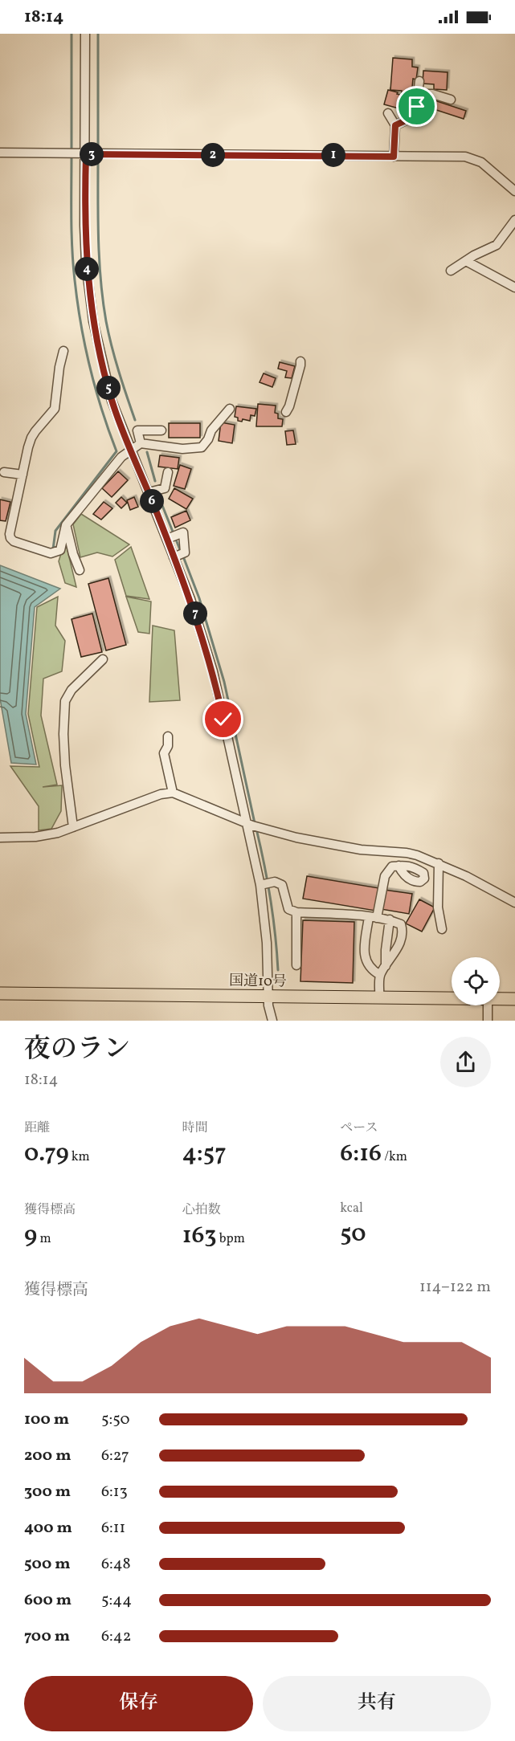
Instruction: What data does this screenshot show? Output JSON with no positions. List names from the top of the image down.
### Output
{
  "streets": {
    "highway": ["国道10号"]
  },
  "page": {
    "status": "18:14",
    "pins": [
      "3",
      "1",
      "2",
      "4",
      "5",
      "6",
      "7"
    ],
    "heading": ["夜のラン", "18:14"],
    "stats": [
      ["距離", "0.79 km"],
      ["時間", "4:57"],
      ["ペース", "6:16 /km"],
      ["獲得標高", "9 m"],
      ["心拍数", "163 bpm"],
      ["kcal", "50"]
    ],
    "chart": ["獲得標高", "114–122 m"],
    "list": [
      {
        "name": "100 m",
        "note": "5:50"
      },
      {
        "name": "200 m",
        "note": "6:27"
      },
      {
        "name": "300 m",
        "note": "6:13"
      },
      {
        "name": "400 m",
        "note": "6:11"
      },
      {
        "name": "500 m",
        "note": "6:48"
      },
      {
        "name": "600 m",
        "note": "5:44"
      },
      {
        "name": "700 m",
        "note": "6:42"
      }
    ],
    "buttons": ["保存", "共有"]
  }
}
